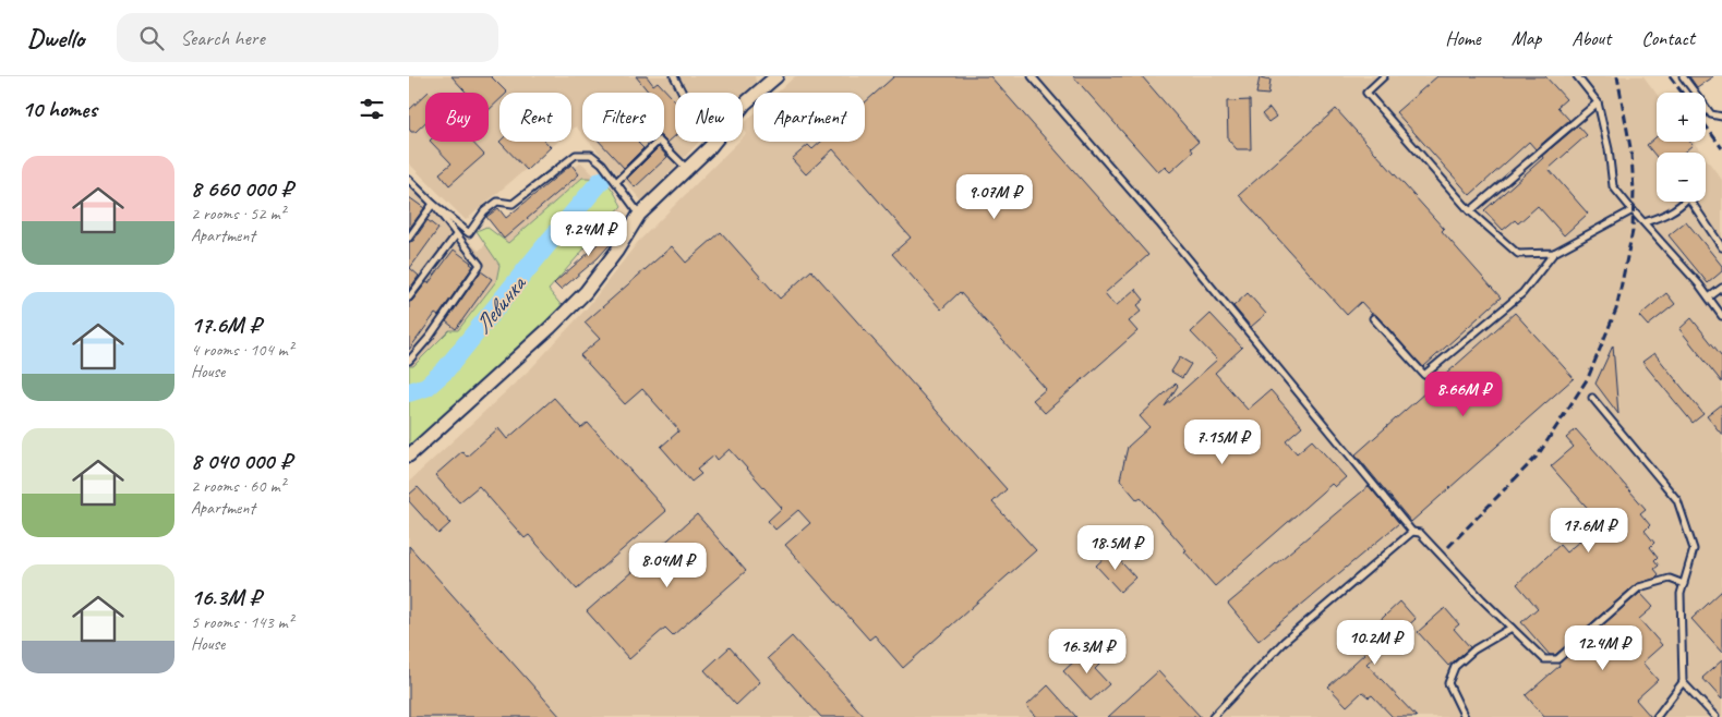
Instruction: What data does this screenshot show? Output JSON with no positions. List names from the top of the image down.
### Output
{
  "water": ["Левинка"],
  "page": {
    "header": "Dwello",
    "search": "Search here",
    "nav": [
      "Home",
      "Map",
      "About",
      "Contact"
    ],
    "heading": "10 homes",
    "map_buttons": ["+", "−"],
    "chip": [
      "Buy",
      "Rent",
      "Filters",
      "New",
      "Apartment"
    ],
    "list": [
      {
        "name": "8 660 000 ₽",
        "note": "2 rooms · 52 m² · Apartment"
      },
      {
        "name": "17.6M ₽",
        "note": "4 rooms · 104 m² · House"
      },
      {
        "name": "8 040 000 ₽",
        "note": "2 rooms · 60 m² · Apartment"
      },
      {
        "name": "16.3M ₽",
        "note": "5 rooms · 143 m² · House"
      }
    ],
    "price": [
      "9.07M ₽",
      "9.24M ₽",
      "8.66M ₽",
      "7.15M ₽",
      "17.6M ₽",
      "18.5M ₽",
      "8.04M ₽",
      "10.2M ₽",
      "12.4M ₽",
      "16.3M ₽"
    ]
  }
}
